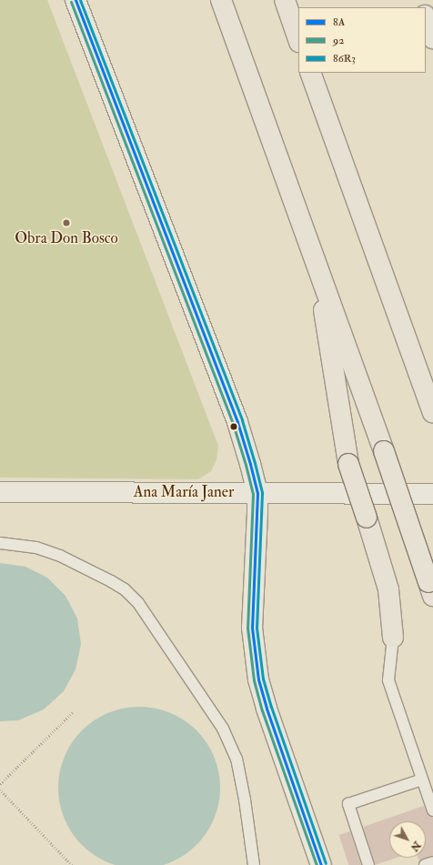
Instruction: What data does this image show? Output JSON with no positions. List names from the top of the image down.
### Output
{
  "streets": {
    "street": ["Ana María Janer"]
  },
  "places": ["Obra Don Bosco"],
  "lines": ["transit line 8A", "transit line 86R3", "transit line 92"],
  "legend": ["8A", "92", "86R3"],
  "north": "bottom right"
}
